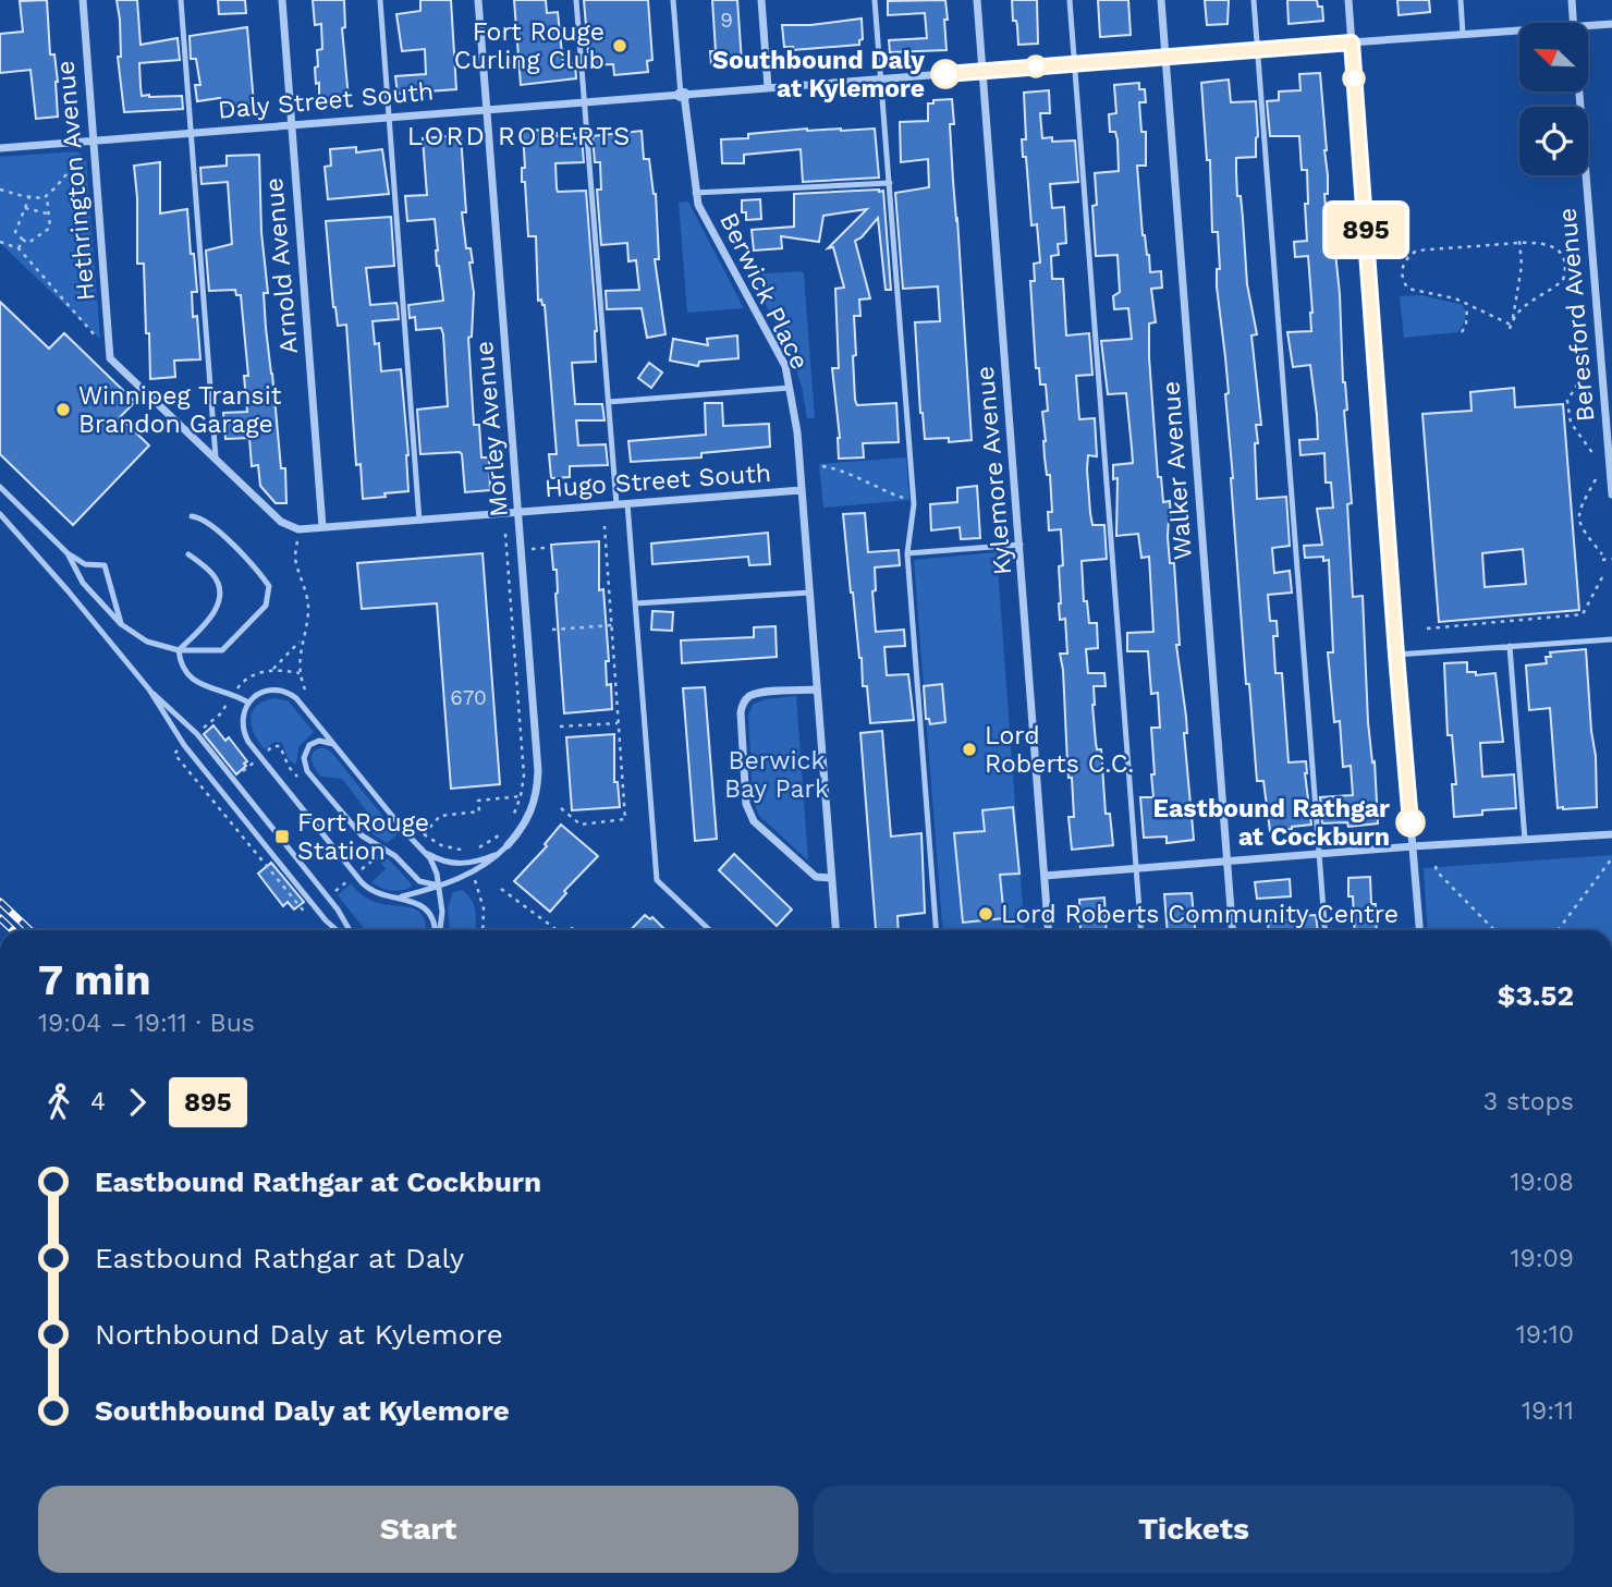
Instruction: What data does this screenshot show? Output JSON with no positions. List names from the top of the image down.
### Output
{
  "streets": {
    "street": [
      "Daly Street South",
      "Hethrington Avenue",
      "Arnold Avenue",
      "Berwick Place",
      "Beresford Avenue",
      "Morley Avenue",
      "Kylemore Avenue",
      "Walker Avenue",
      "Hugo Street South"
    ]
  },
  "crossings": [
    ["Daly Street South", "Hethrington Avenue"],
    ["Daly Street South", "Arnold Avenue"],
    ["Daly Street South", "Berwick Place"],
    ["Daly Street South", "Morley Avenue"],
    ["Daly Street South", "Kylemore Avenue"],
    ["Daly Street South", "Walker Avenue"],
    ["Arnold Avenue", "Hugo Street South"],
    ["Berwick Place", "Hugo Street South"],
    ["Morley Avenue", "Hugo Street South"]
  ],
  "districts": ["LORD ROBERTS"],
  "parks": ["Berwick Bay Park"],
  "places": {
    "other": [
      "Fort Rouge Curling Club",
      "Southbound Daly at Kylemore",
      "Winnipeg Transit Brandon Garage",
      "Lord Roberts C.C.",
      "Eastbound Rathgar at Cockburn",
      "Lord Roberts Community Centre"
    ],
    "transit": ["Fort Rouge Station"]
  },
  "lines": ["bus line 895"],
  "house_numbers": ["9", "670"],
  "north": "top left",
  "page": {
    "on_map": "895",
    "heading": ["7 min", "19:04 – 19:11 · Bus", "$3.52"],
    "legs": ["4", "895", "3 stops"],
    "list": [
      {
        "name": "Eastbound Rathgar at Cockburn",
        "value": "19:08"
      },
      {
        "name": "Eastbound Rathgar at Daly",
        "value": "19:09"
      },
      {
        "name": "Northbound Daly at Kylemore",
        "value": "19:10"
      },
      {
        "name": "Southbound Daly at Kylemore",
        "value": "19:11"
      }
    ],
    "buttons": ["Start", "Tickets"]
  }
}
